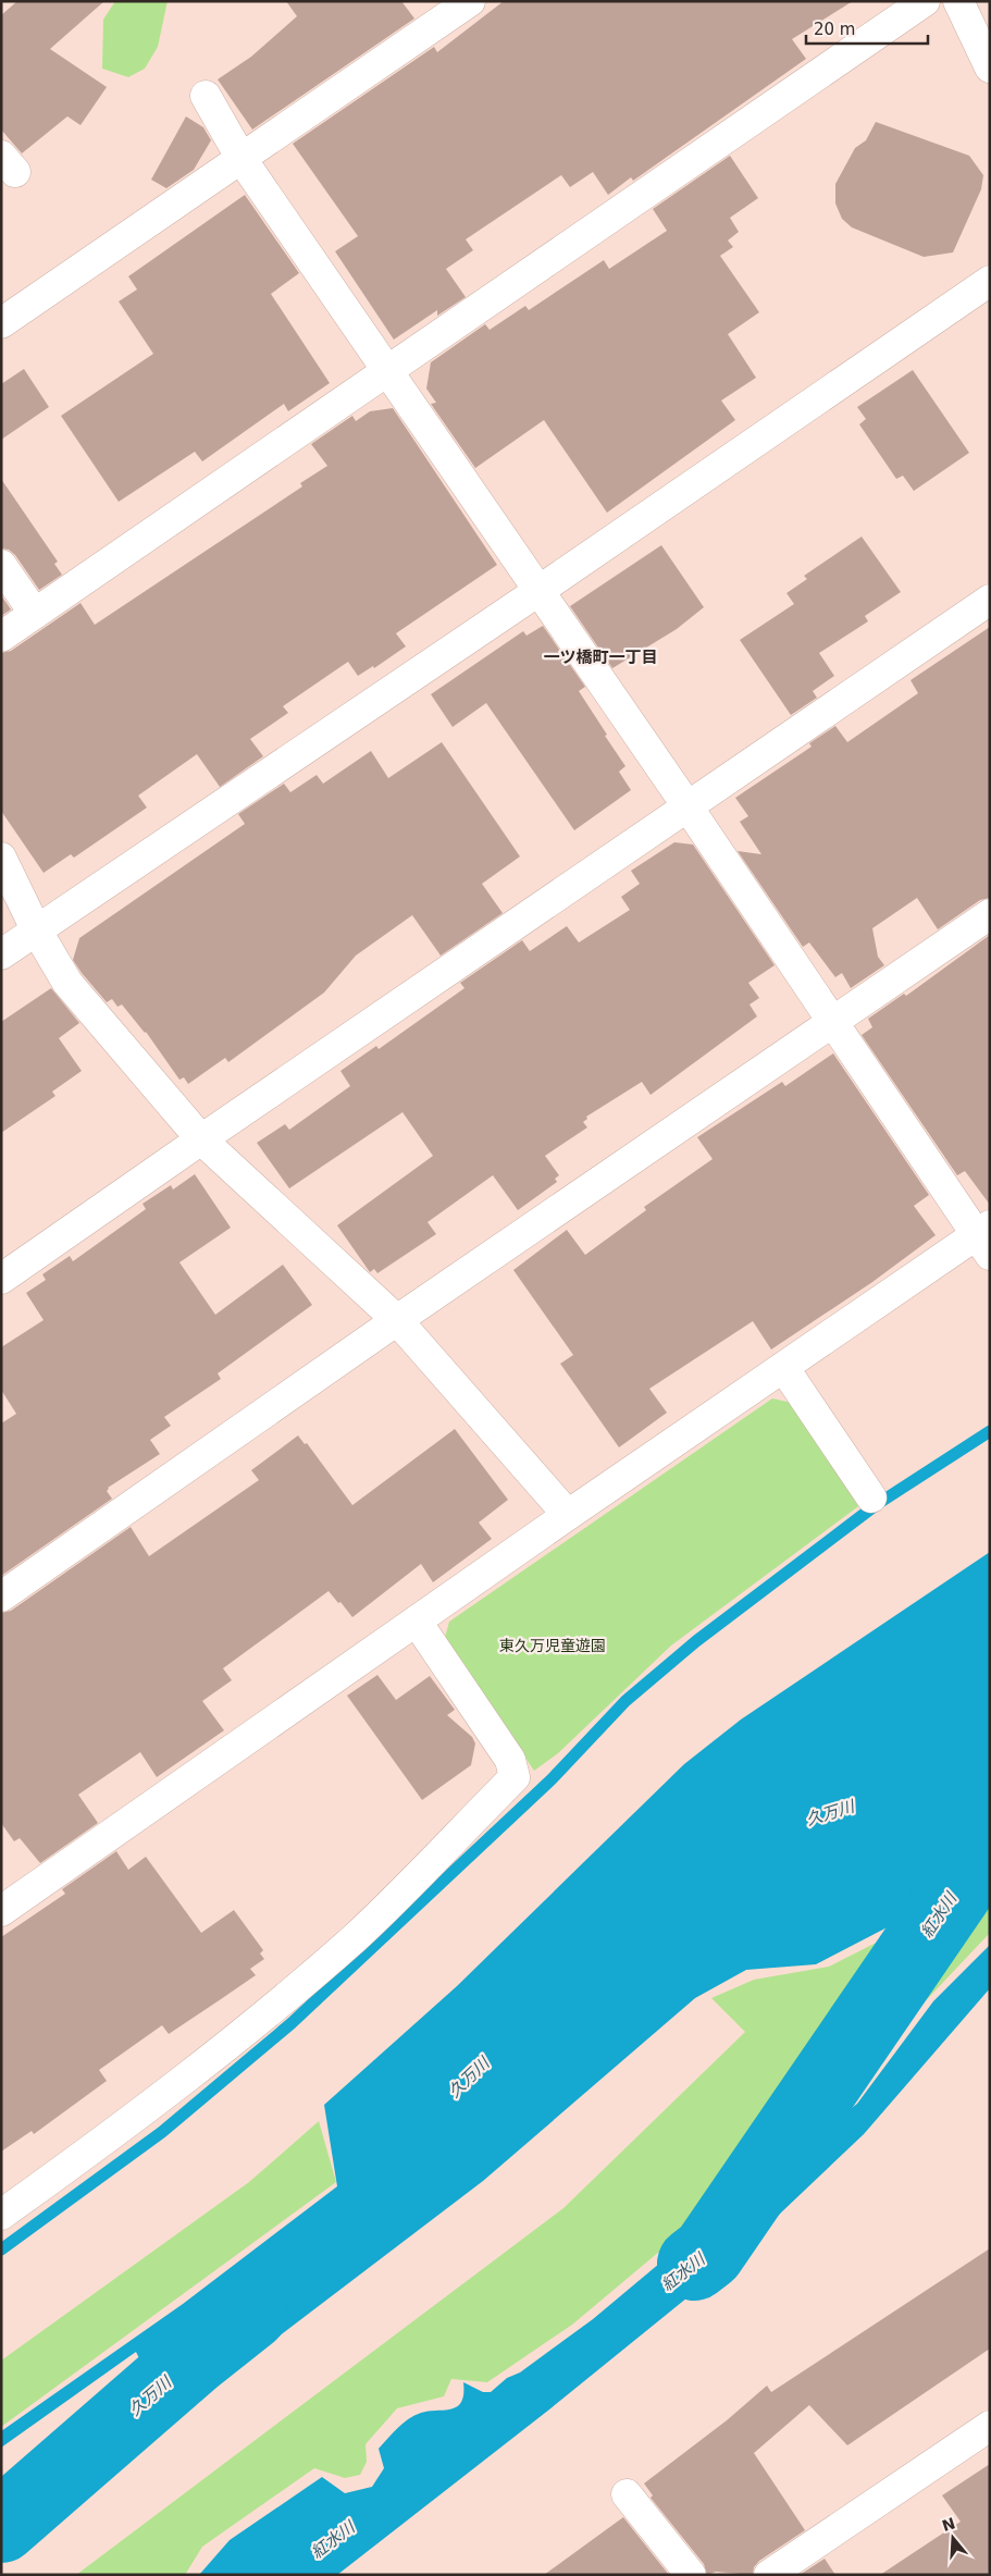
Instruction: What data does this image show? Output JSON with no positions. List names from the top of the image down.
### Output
{
  "districts": ["一ツ橋町一丁目"],
  "water": ["久万川", "紅水川"],
  "parks": ["東久万児童遊園"],
  "scale_bar": "20 m",
  "north": "top"
}
